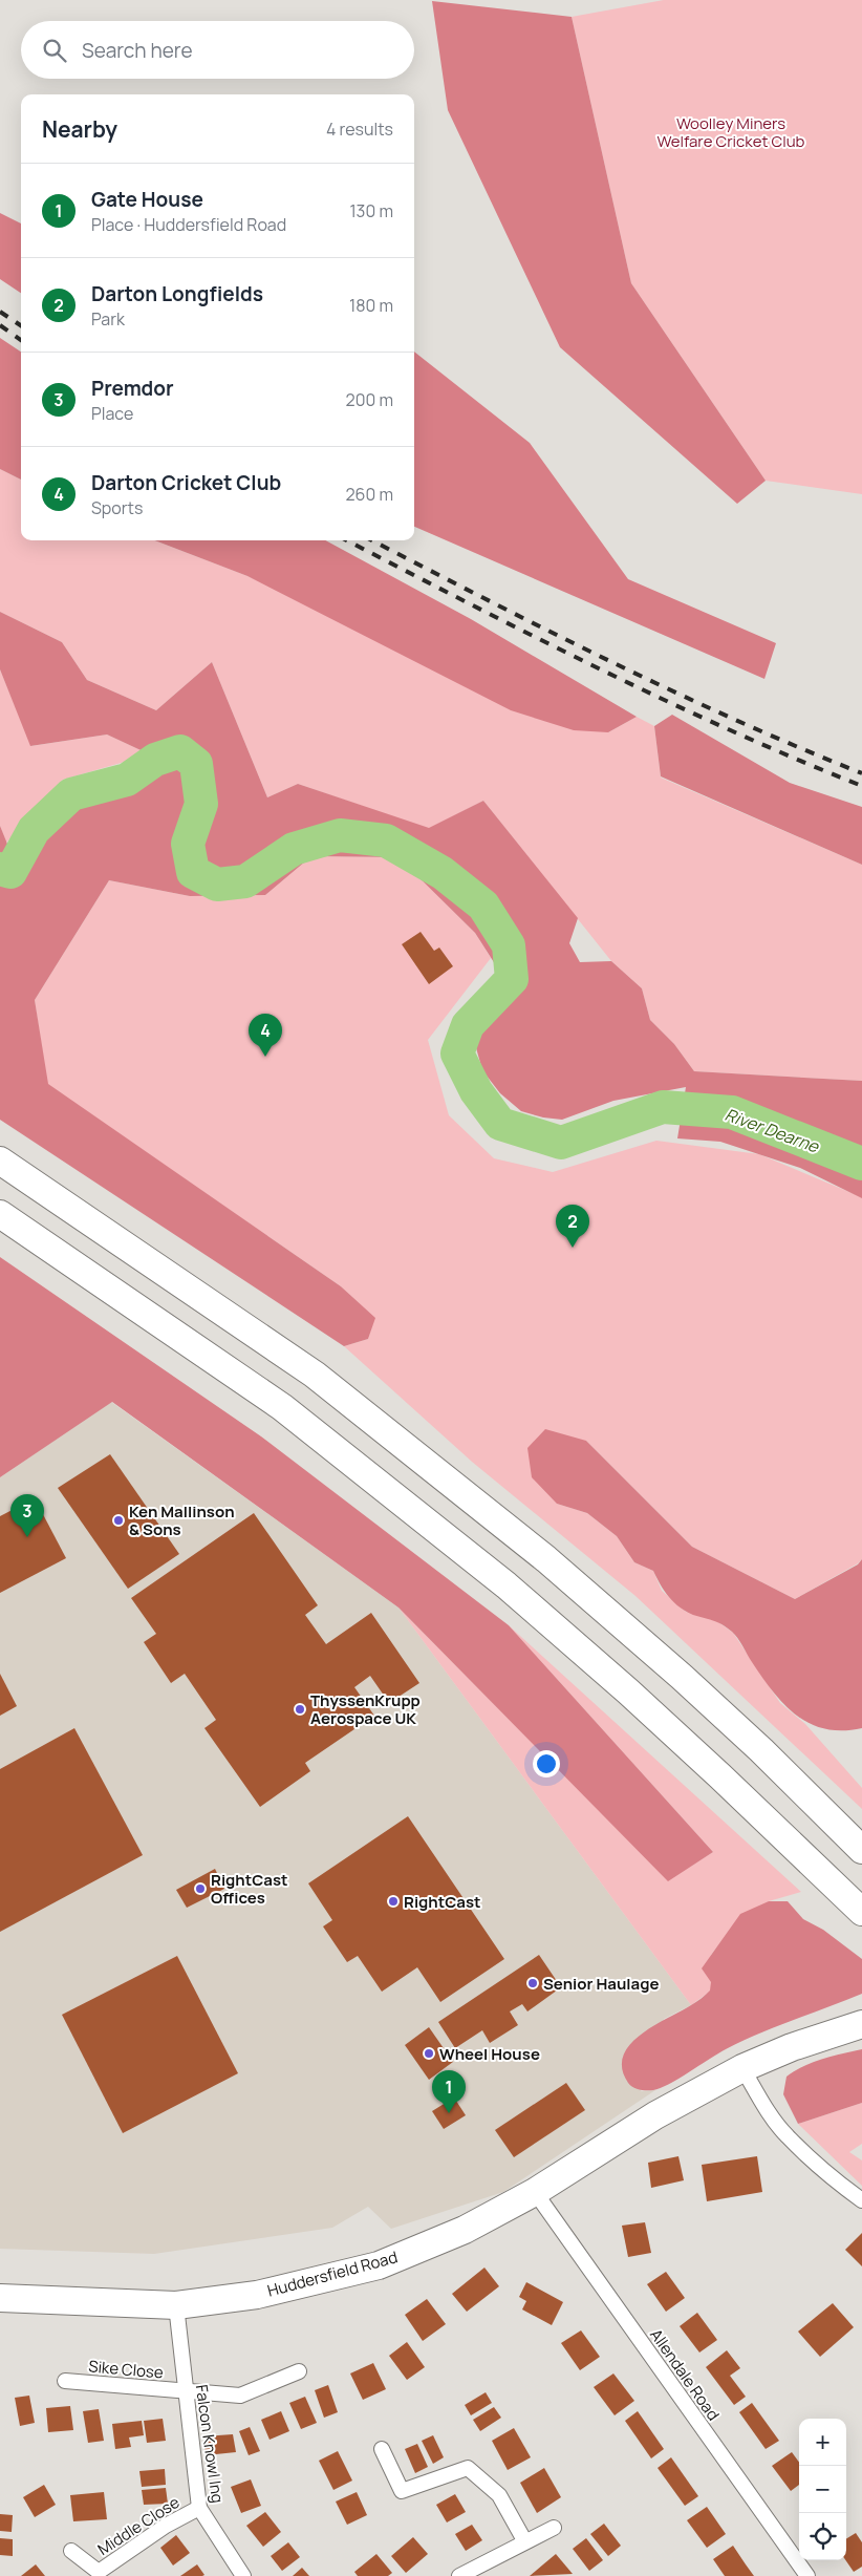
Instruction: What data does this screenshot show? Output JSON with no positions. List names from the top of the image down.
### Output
{
  "streets": {
    "highway": ["Huddersfield Road"],
    "street": [
      "Sike Close",
      "Allendale Road",
      "Falcon Knowl Ing",
      "Middle Close"
    ]
  },
  "crossings": [
    ["Huddersfield Road", "Allendale Road"],
    ["Huddersfield Road", "Falcon Knowl Ing"],
    ["Sike Close", "Falcon Knowl Ing"],
    ["Falcon Knowl Ing", "Middle Close"]
  ],
  "water": ["River Dearne"],
  "parks": ["Woolley Miners Welfare Cricket Club"],
  "places": [
    "Ken Mallinson & Sons",
    "ThyssenKrupp Aerospace UK",
    "RightCast Offices",
    "RightCast",
    "Senior Haulage",
    "Wheel House"
  ],
  "page": {
    "search": "Search here",
    "heading": ["Nearby", "4 results"],
    "list": [
      {
        "mark": "1",
        "name": "Gate House",
        "note": "Place · Huddersfield Road",
        "value": "130 m"
      },
      {
        "mark": "2",
        "name": "Darton Longfields",
        "note": "Park",
        "value": "180 m"
      },
      {
        "mark": "3",
        "name": "Premdor",
        "note": "Place",
        "value": "200 m"
      },
      {
        "mark": "4",
        "name": "Darton Cricket Club",
        "note": "Sports",
        "value": "260 m"
      }
    ],
    "pins": [
      "4",
      "2",
      "3",
      "1"
    ],
    "map_buttons": ["+", "−"]
  }
}
